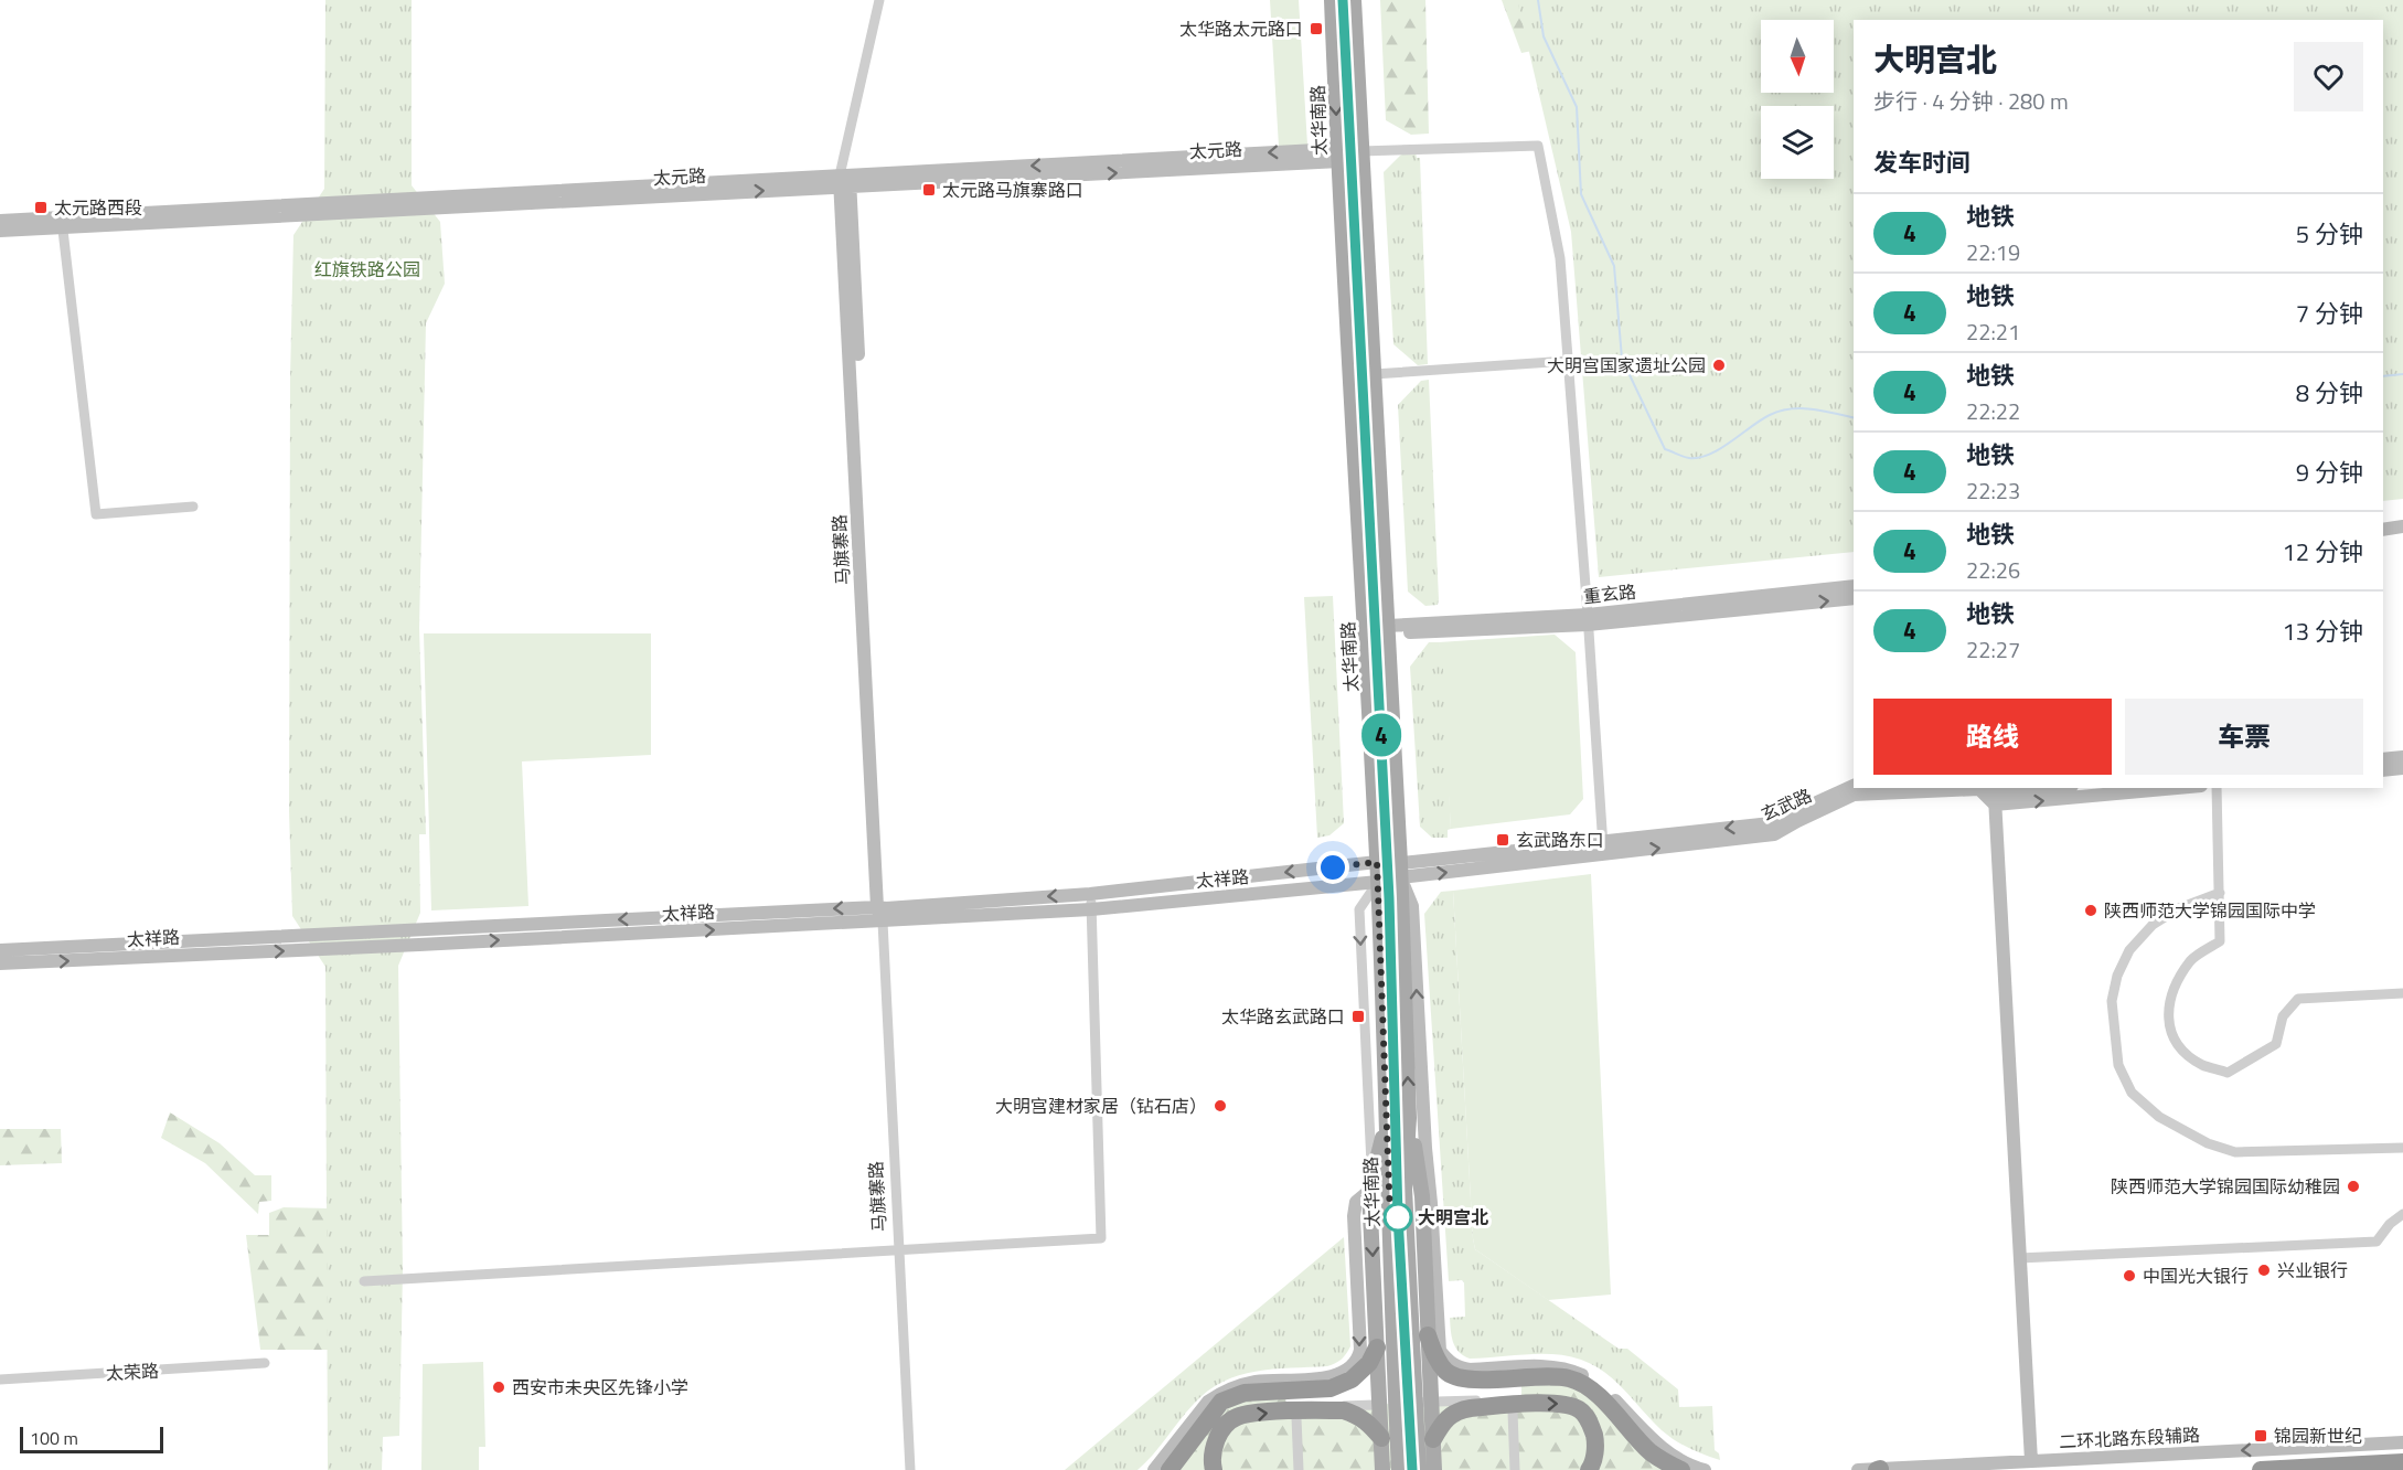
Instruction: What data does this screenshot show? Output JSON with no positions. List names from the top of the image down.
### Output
{
  "streets": {
    "main road": ["太华南路"],
    "street": [
      "太元路",
      "马旗寨路",
      "重玄路",
      "玄武路",
      "太祥路",
      "太荣路",
      "二环北路东段辅路"
    ]
  },
  "crossings": [
    ["太华南路", "太元路"],
    ["太华南路", "重玄路"],
    ["太华南路", "玄武路"],
    ["太华南路", "太祥路"],
    ["太元路", "马旗寨路"],
    ["马旗寨路", "太祥路"],
    ["玄武路", "太祥路"]
  ],
  "one_way": ["二环北路东段辅路"],
  "parks": ["红旗铁路公园"],
  "places": {
    "transit": [
      "太华路太元路口",
      "太元路马旗寨路口",
      "太元路西段",
      "玄武路东口",
      "太华路玄武路口",
      "锦园新世纪"
    ],
    "other": [
      "大明宫国家遗址公园",
      "陕西师范大学锦园国际中学",
      "大明宫建材家居（钻石店）",
      "陕西师范大学锦园国际幼稚园",
      "大明宫北",
      "兴业银行",
      "中国光大银行",
      "西安市未央区先锋小学"
    ]
  },
  "lines": ["metro line 4"],
  "scale_bar": "100 m",
  "north": "bottom",
  "page": {
    "on_map": "4",
    "heading": [
      ["大明宫北", "步行 · 4 分钟 · 280 m"],
      "发车时间"
    ],
    "list": [
      {
        "mark": "4",
        "name": "地铁",
        "note": "22:19",
        "value": "5 分钟"
      },
      {
        "mark": "4",
        "name": "地铁",
        "note": "22:21",
        "value": "7 分钟"
      },
      {
        "mark": "4",
        "name": "地铁",
        "note": "22:22",
        "value": "8 分钟"
      },
      {
        "mark": "4",
        "name": "地铁",
        "note": "22:23",
        "value": "9 分钟"
      },
      {
        "mark": "4",
        "name": "地铁",
        "note": "22:26",
        "value": "12 分钟"
      },
      {
        "mark": "4",
        "name": "地铁",
        "note": "22:27",
        "value": "13 分钟"
      }
    ],
    "buttons": ["路线", "车票"],
    "scale": "100 m"
  }
}
